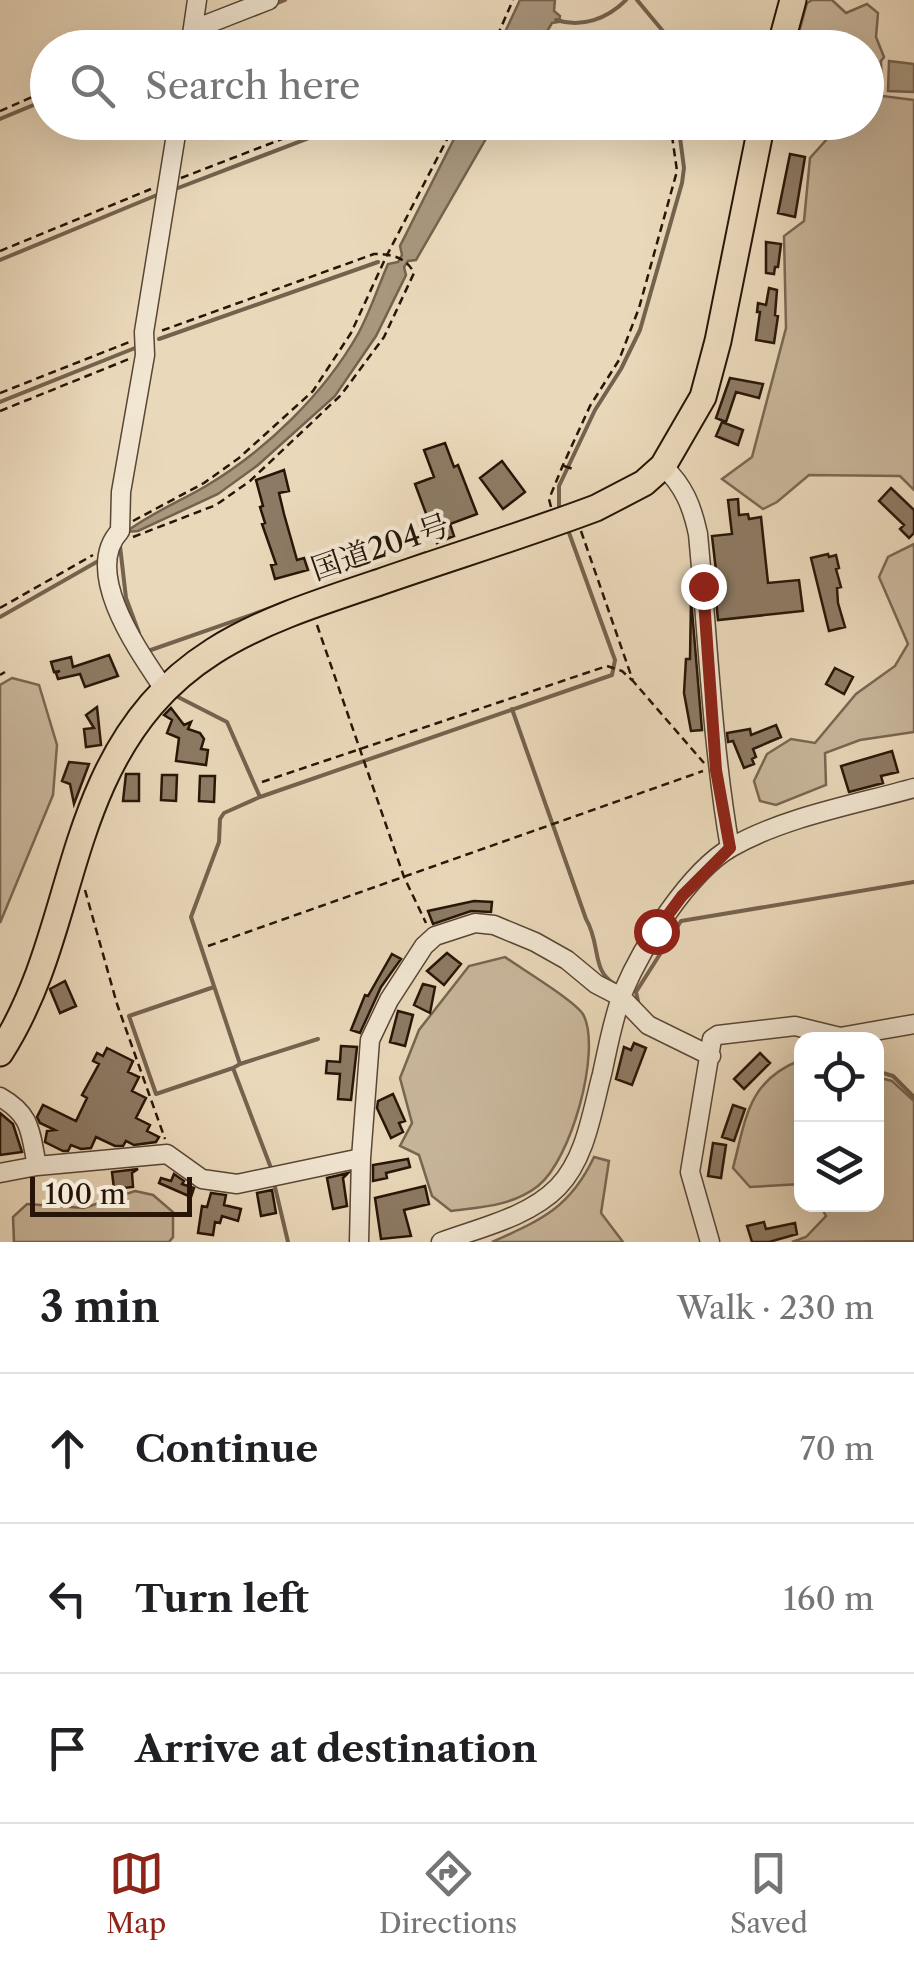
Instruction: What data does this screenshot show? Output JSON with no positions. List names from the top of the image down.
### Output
{
  "streets": {
    "highway": ["国道204号"]
  },
  "scale_bar": "100 m",
  "page": {
    "search": "Search here",
    "scale": "100 m",
    "heading": ["3 min", "Walk · 230 m"],
    "list": [
      ["Continue", "70 m"],
      ["Turn left", "160 m"],
      "Arrive at destination"
    ],
    "nav": ["Map", "Directions", "Saved"]
  }
}
